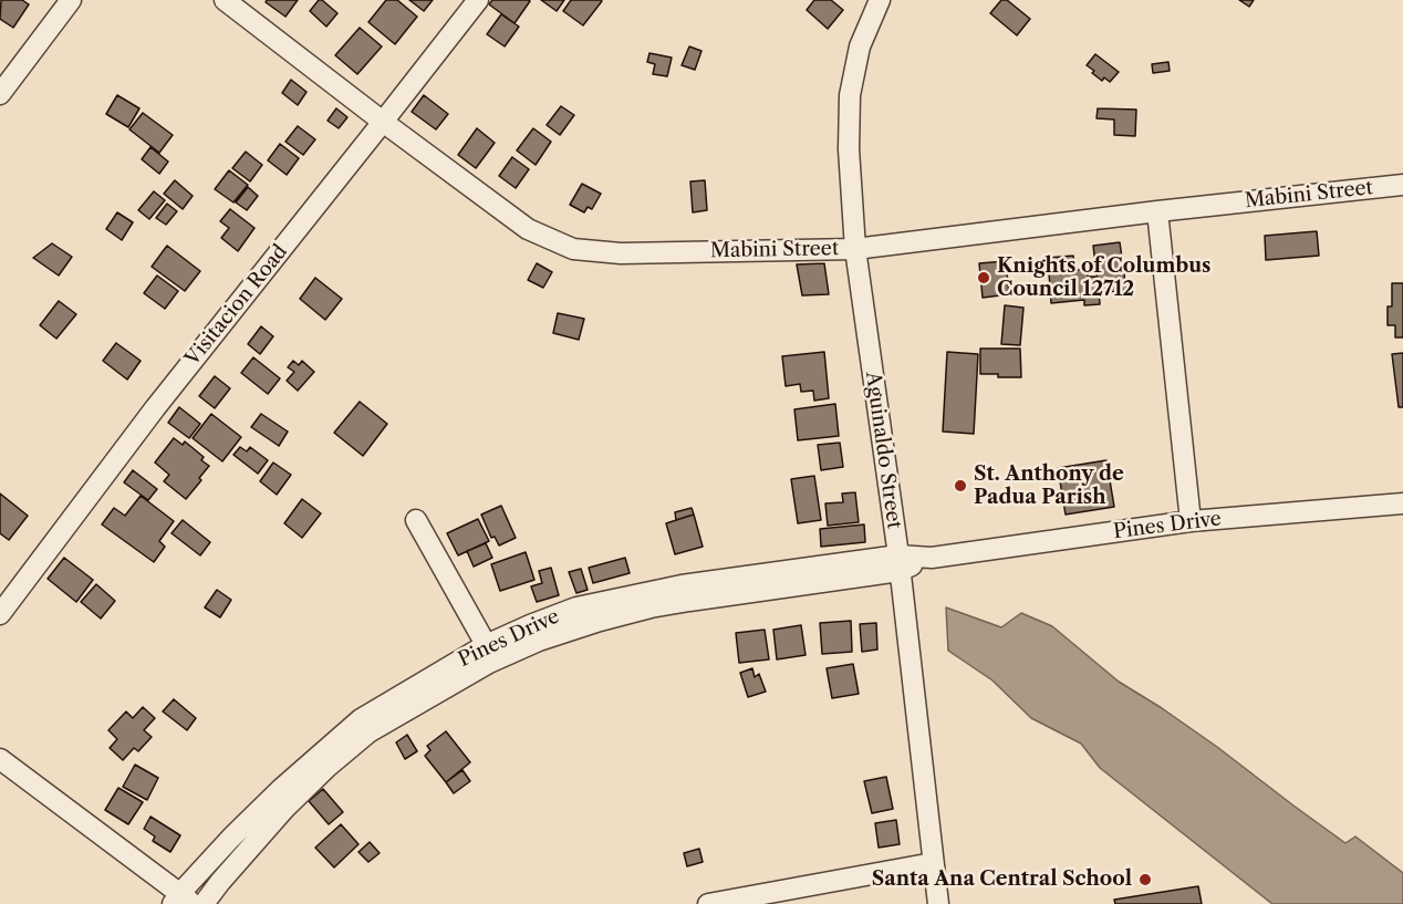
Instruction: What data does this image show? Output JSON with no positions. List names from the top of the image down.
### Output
{
  "streets": {
    "street": [
      "Mabini Street",
      "Visitacion Road",
      "Aguinaldo Street",
      "Pines Drive"
    ]
  },
  "crossings": [
    ["Mabini Street", "Visitacion Road"],
    ["Mabini Street", "Aguinaldo Street"],
    ["Aguinaldo Street", "Pines Drive"]
  ],
  "places": ["Knights of Columbus Council 12712", "St. Anthony de Padua Parish", "Santa Ana Central School"]
}
